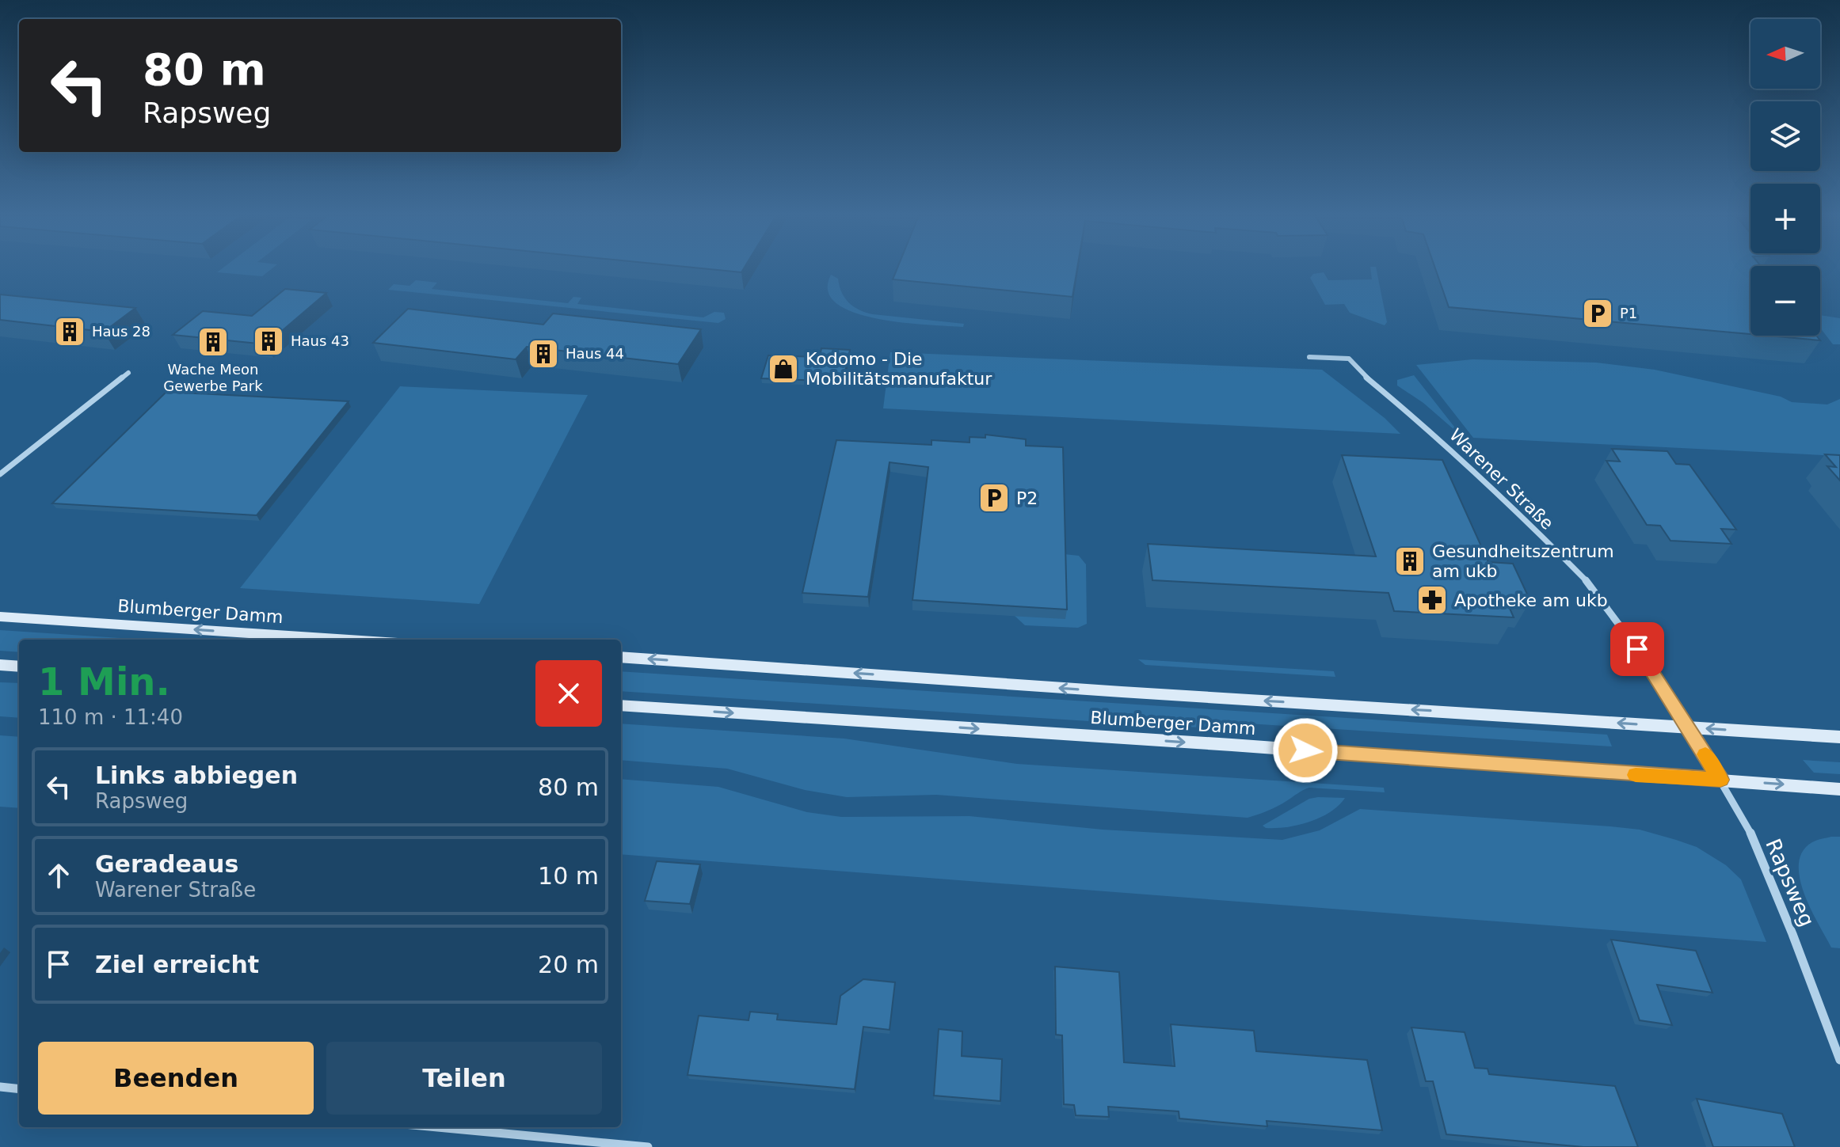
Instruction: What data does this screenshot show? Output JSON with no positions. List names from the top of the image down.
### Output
{
  "streets": {
    "main road": ["Blumberger Damm"],
    "street": ["Warener Straße", "Rapsweg"]
  },
  "crossings": [
    ["Warener Straße", "Blumberger Damm"],
    ["Warener Straße", "Rapsweg"],
    ["Blumberger Damm", "Rapsweg"]
  ],
  "places": {
    "parking": ["P1", "P2"],
    "building": [
      "Haus 28",
      "Haus 43",
      "Wache Meon Gewerbe Park",
      "Haus 44",
      "Gesundheitszentrum am ukb"
    ],
    "shop": ["Kodomo - Die Mobilitätsmanufaktur"],
    "pharmacy": ["Apotheke am ukb"]
  },
  "north": "left",
  "page": {
    "map_buttons": ["+", "−"],
    "turn": ["80 m", "Rapsweg"],
    "heading": ["1 Min.", "110 m · 11:40"],
    "list": [
      {
        "name": "Links abbiegen",
        "note": "Rapsweg",
        "value": "80 m"
      },
      {
        "name": "Geradeaus",
        "note": "Warener Straße",
        "value": "10 m"
      },
      {
        "name": "Ziel erreicht",
        "value": "20 m"
      }
    ],
    "buttons": ["Beenden", "Teilen"]
  }
}
